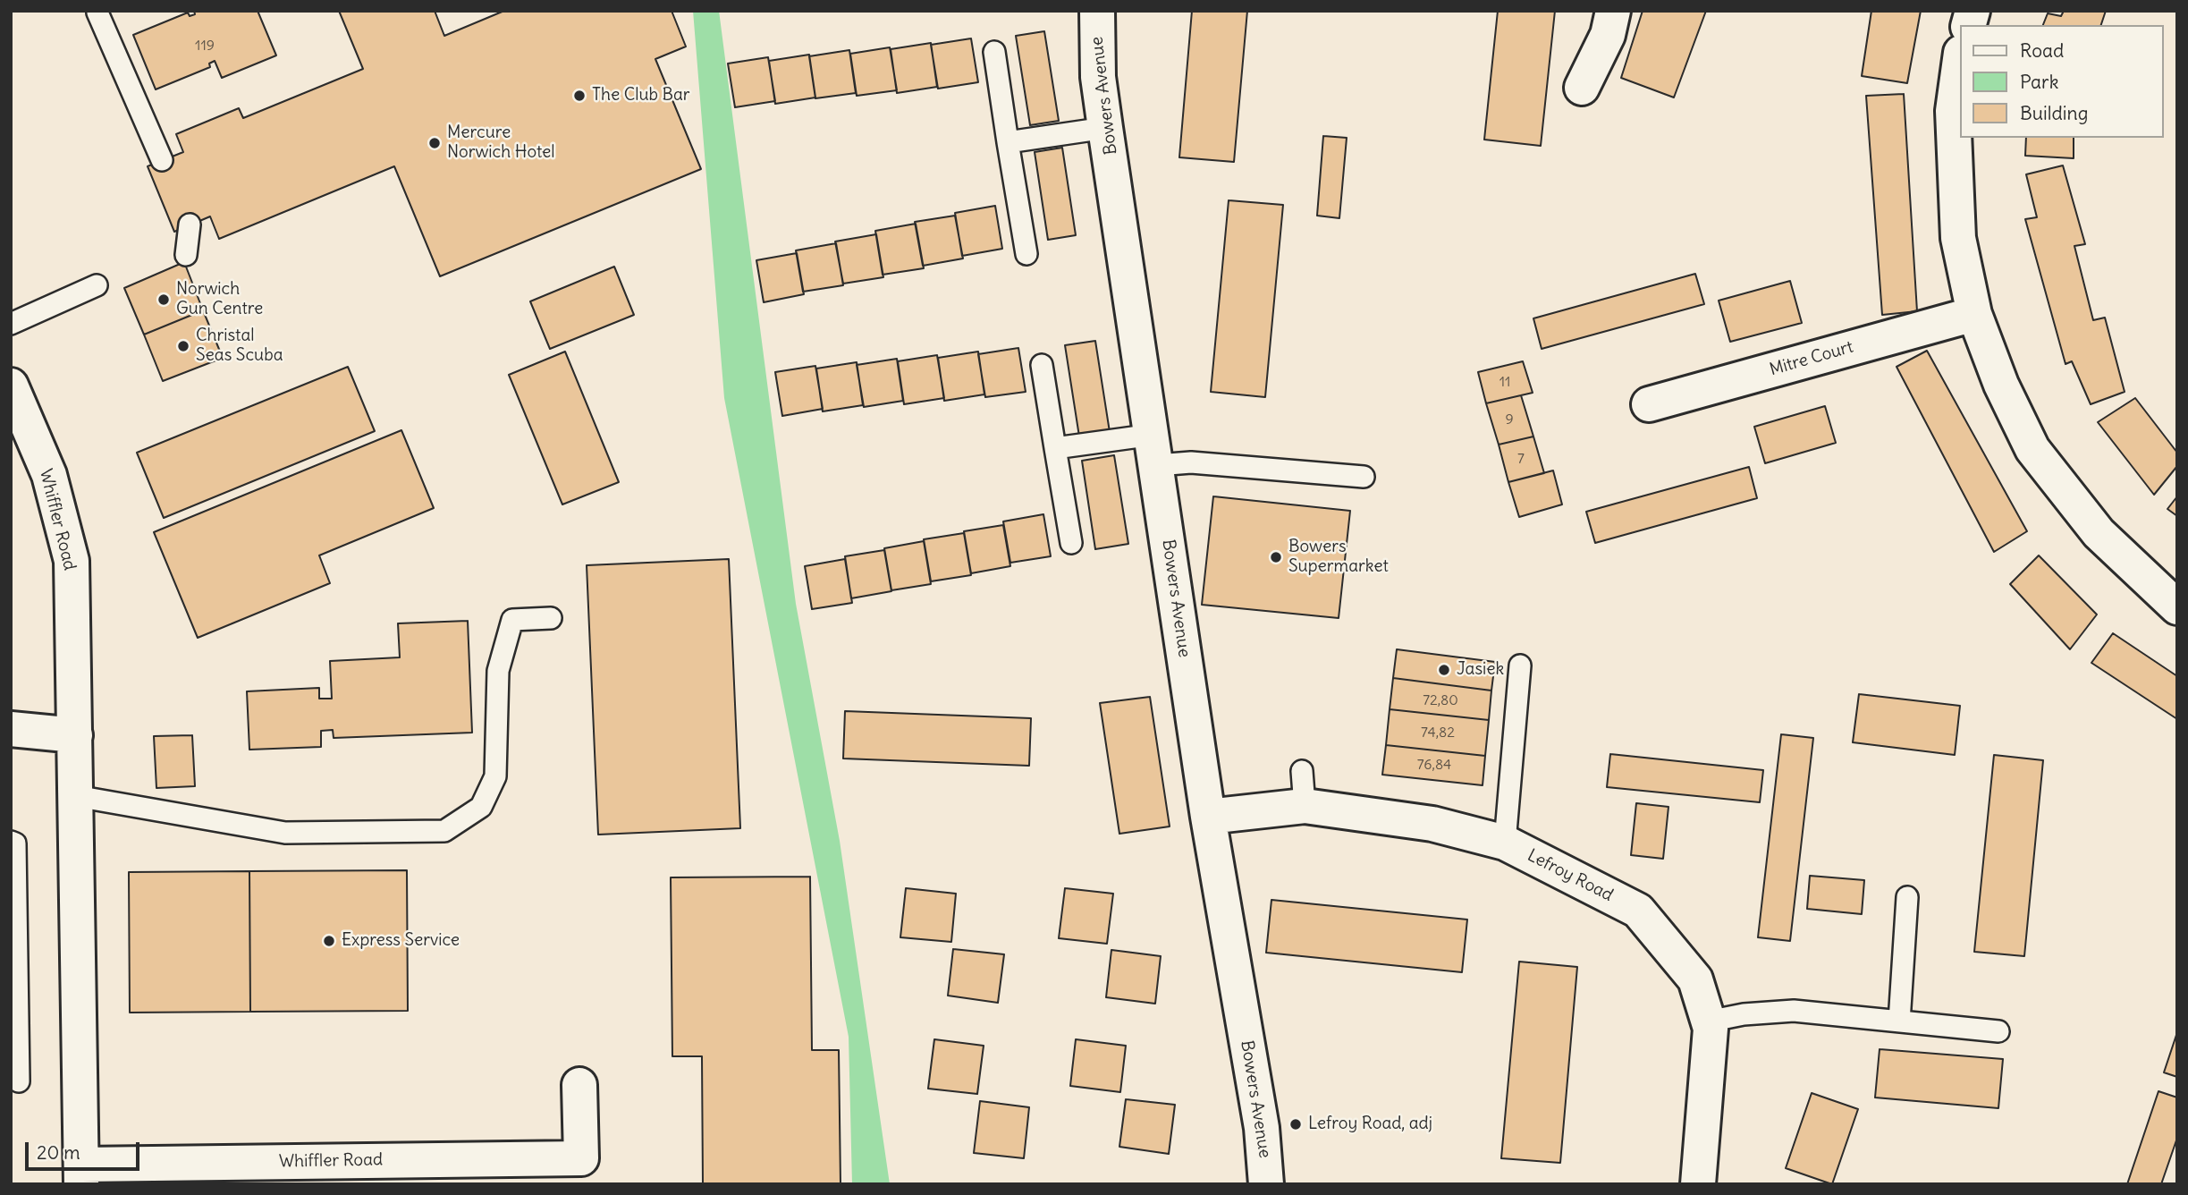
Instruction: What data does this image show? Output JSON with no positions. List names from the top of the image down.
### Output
{
  "streets": {
    "street": [
      "Bowers Avenue",
      "Mitre Court",
      "Whiffler Road",
      "Lefroy Road"
    ]
  },
  "crossings": [
    ["Bowers Avenue", "Lefroy Road"]
  ],
  "places": [
    "The Club Bar",
    "Mercure Norwich Hotel",
    "Norwich Gun Centre",
    "Christal Seas Scuba",
    "Bowers Supermarket",
    "Jasiek",
    "Express Service",
    "Lefroy Road, adj"
  ],
  "house_numbers": [
    "119",
    "11",
    "9",
    "7",
    "72,80",
    "74,82",
    "76,84"
  ],
  "legend": ["Road", "Park", "Building"],
  "scale_bar": "20 m"
}
